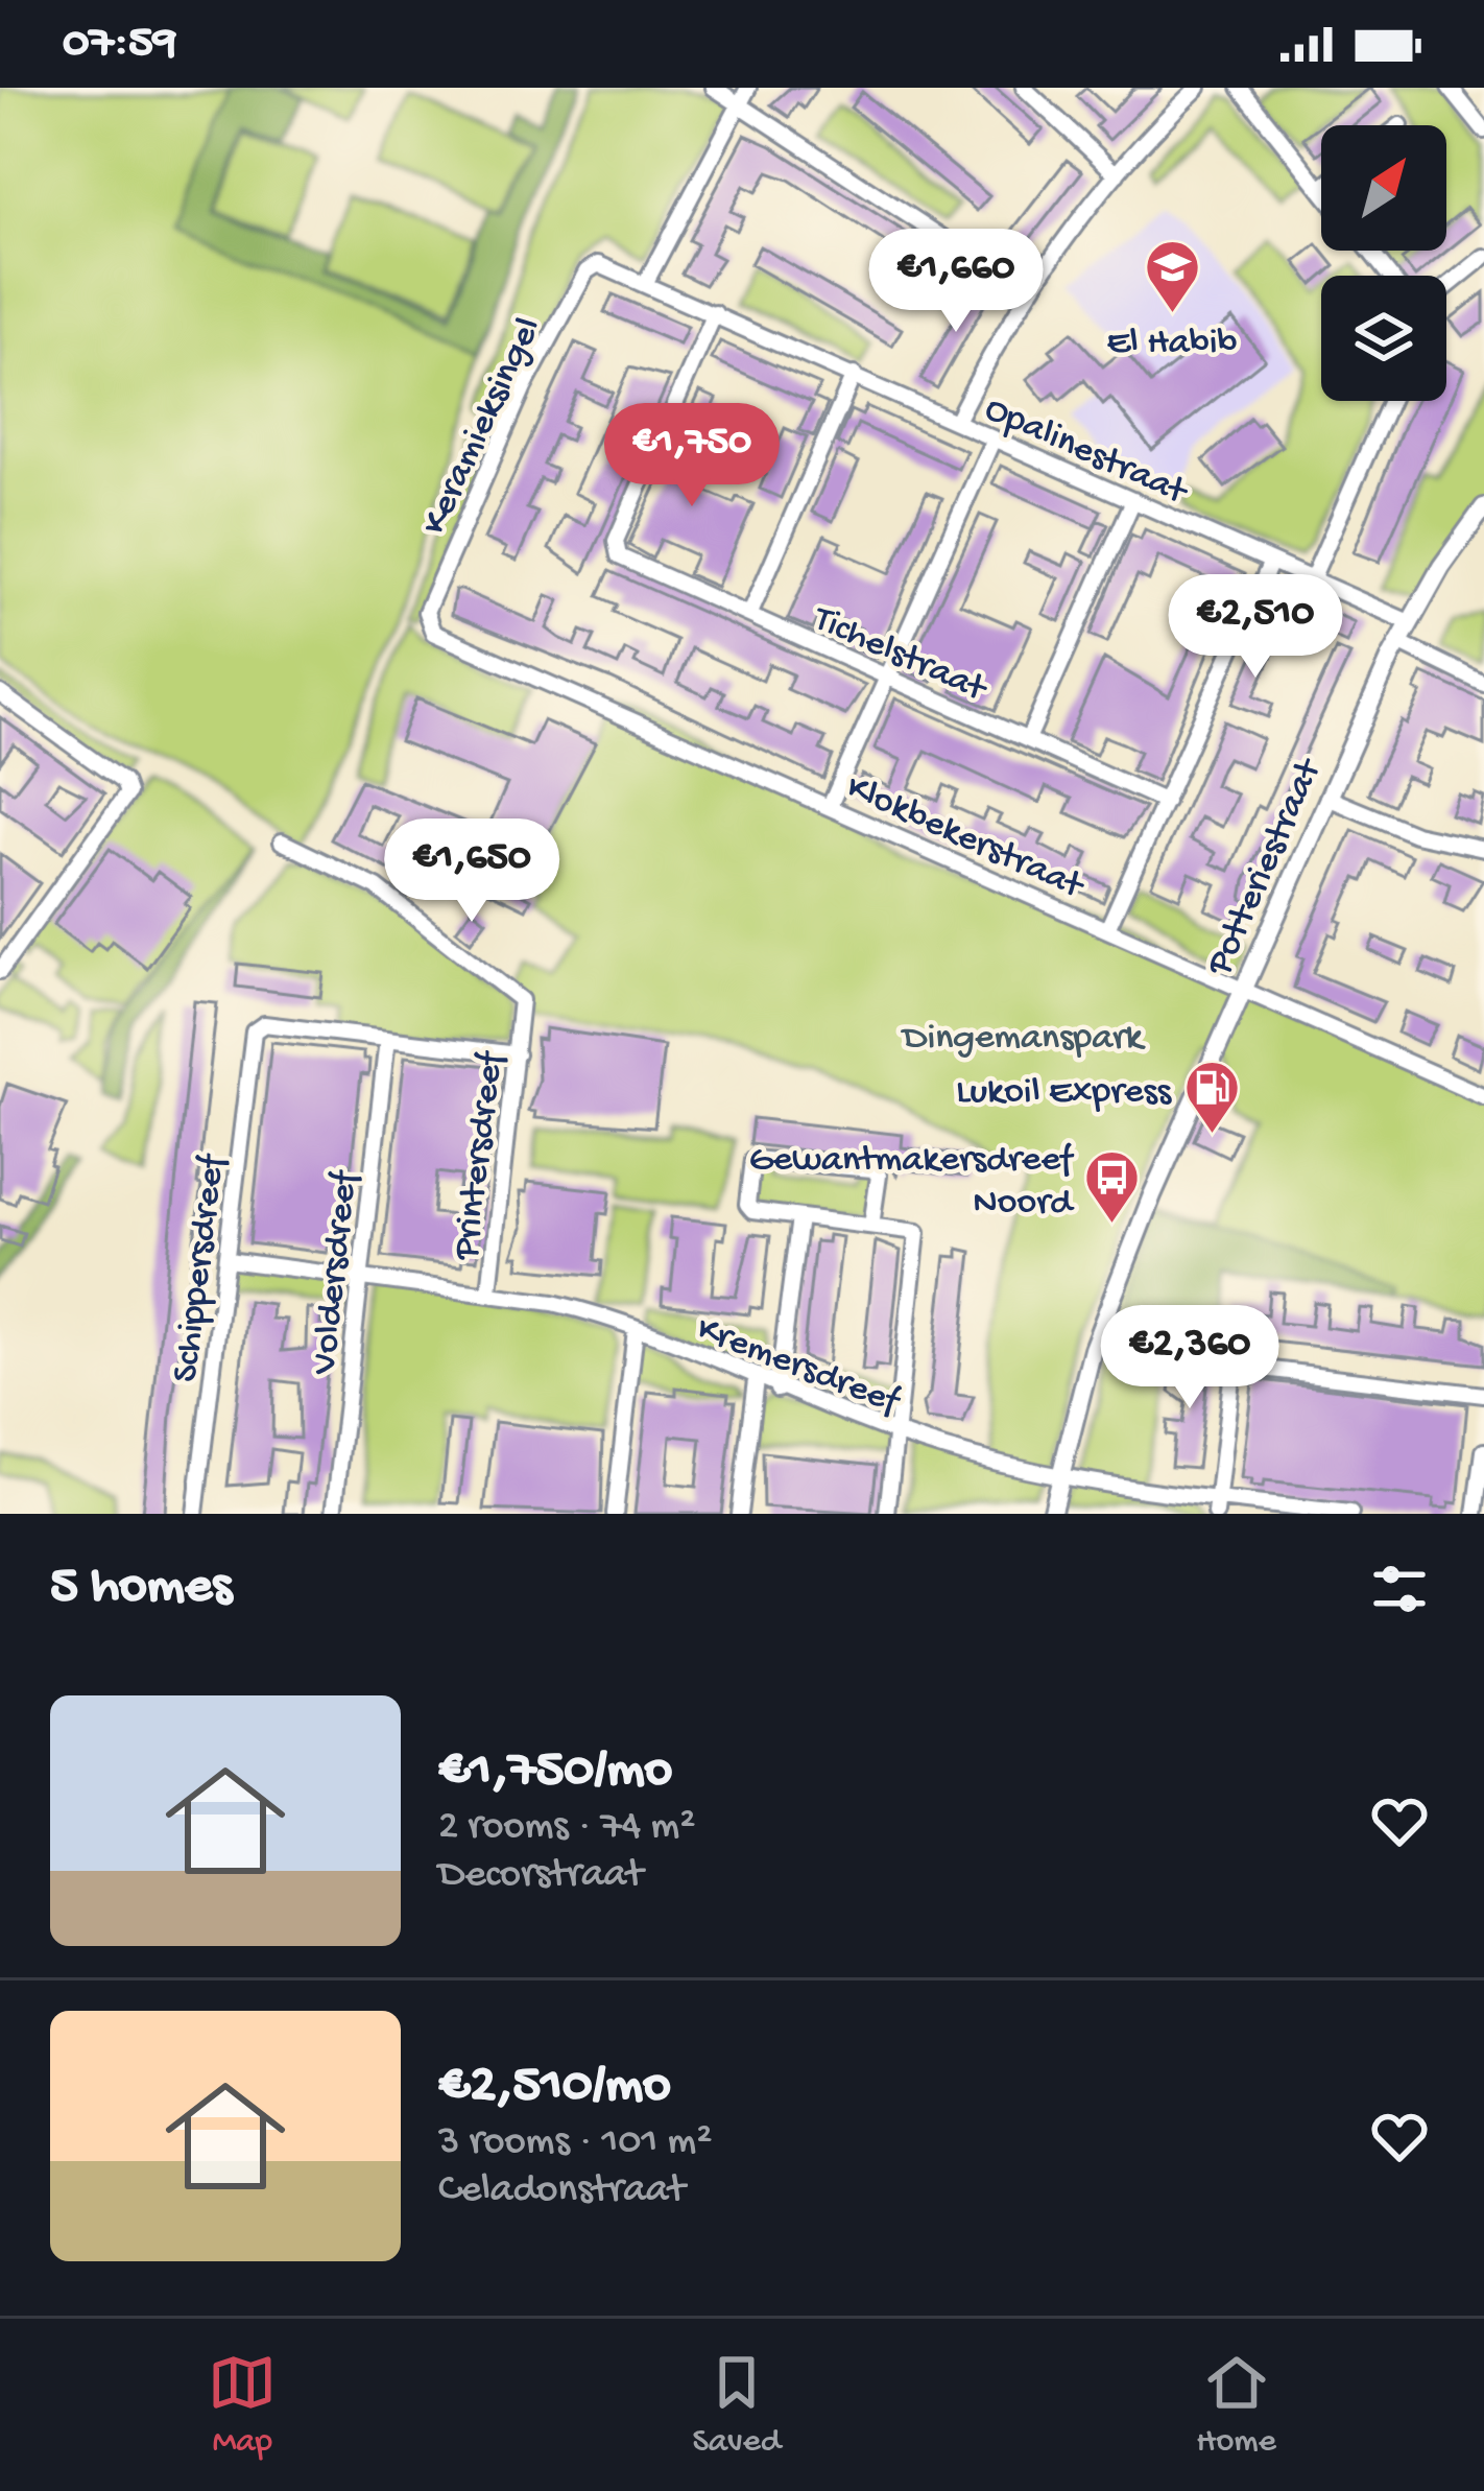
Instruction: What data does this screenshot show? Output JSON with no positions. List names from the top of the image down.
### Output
{
  "streets": {
    "street": [
      "Keramieksingel",
      "Opalinestraat",
      "Tichelstraat",
      "Klokbekerstraat",
      "Potteriestraat",
      "Printersdreef",
      "Schippersdreef",
      "Voldersdreef",
      "Kremersdreef"
    ]
  },
  "crossings": [
    ["Keramieksingel", "Opalinestraat"],
    ["Keramieksingel", "Klokbekerstraat"],
    ["Opalinestraat", "Tichelstraat"],
    ["Opalinestraat", "Potteriestraat"],
    ["Klokbekerstraat", "Potteriestraat"],
    ["Potteriestraat", "Kremersdreef"],
    ["Printersdreef", "Kremersdreef"],
    ["Schippersdreef", "Voldersdreef"],
    ["Schippersdreef", "Kremersdreef"],
    ["Voldersdreef", "Kremersdreef"]
  ],
  "parks": ["Dingemanspark"],
  "places": {
    "school or university": ["El Habib"],
    "fuel station": ["Lukoil Express"],
    "bus stop": ["Gewantmakersdreef Noord"]
  },
  "north": "top right",
  "page": {
    "status": "07:59",
    "price": [
      "€1,660",
      "€1,750",
      "€2,510",
      "€1,650",
      "€2,360"
    ],
    "heading": "5 homes",
    "list": [
      {
        "name": "€1,750/mo",
        "note": "2 rooms · 74 m² · Decorstraat"
      },
      {
        "name": "€2,510/mo",
        "note": "3 rooms · 101 m² · Celadonstraat"
      }
    ],
    "tabs": ["Map", "Saved", "Home"]
  }
}
